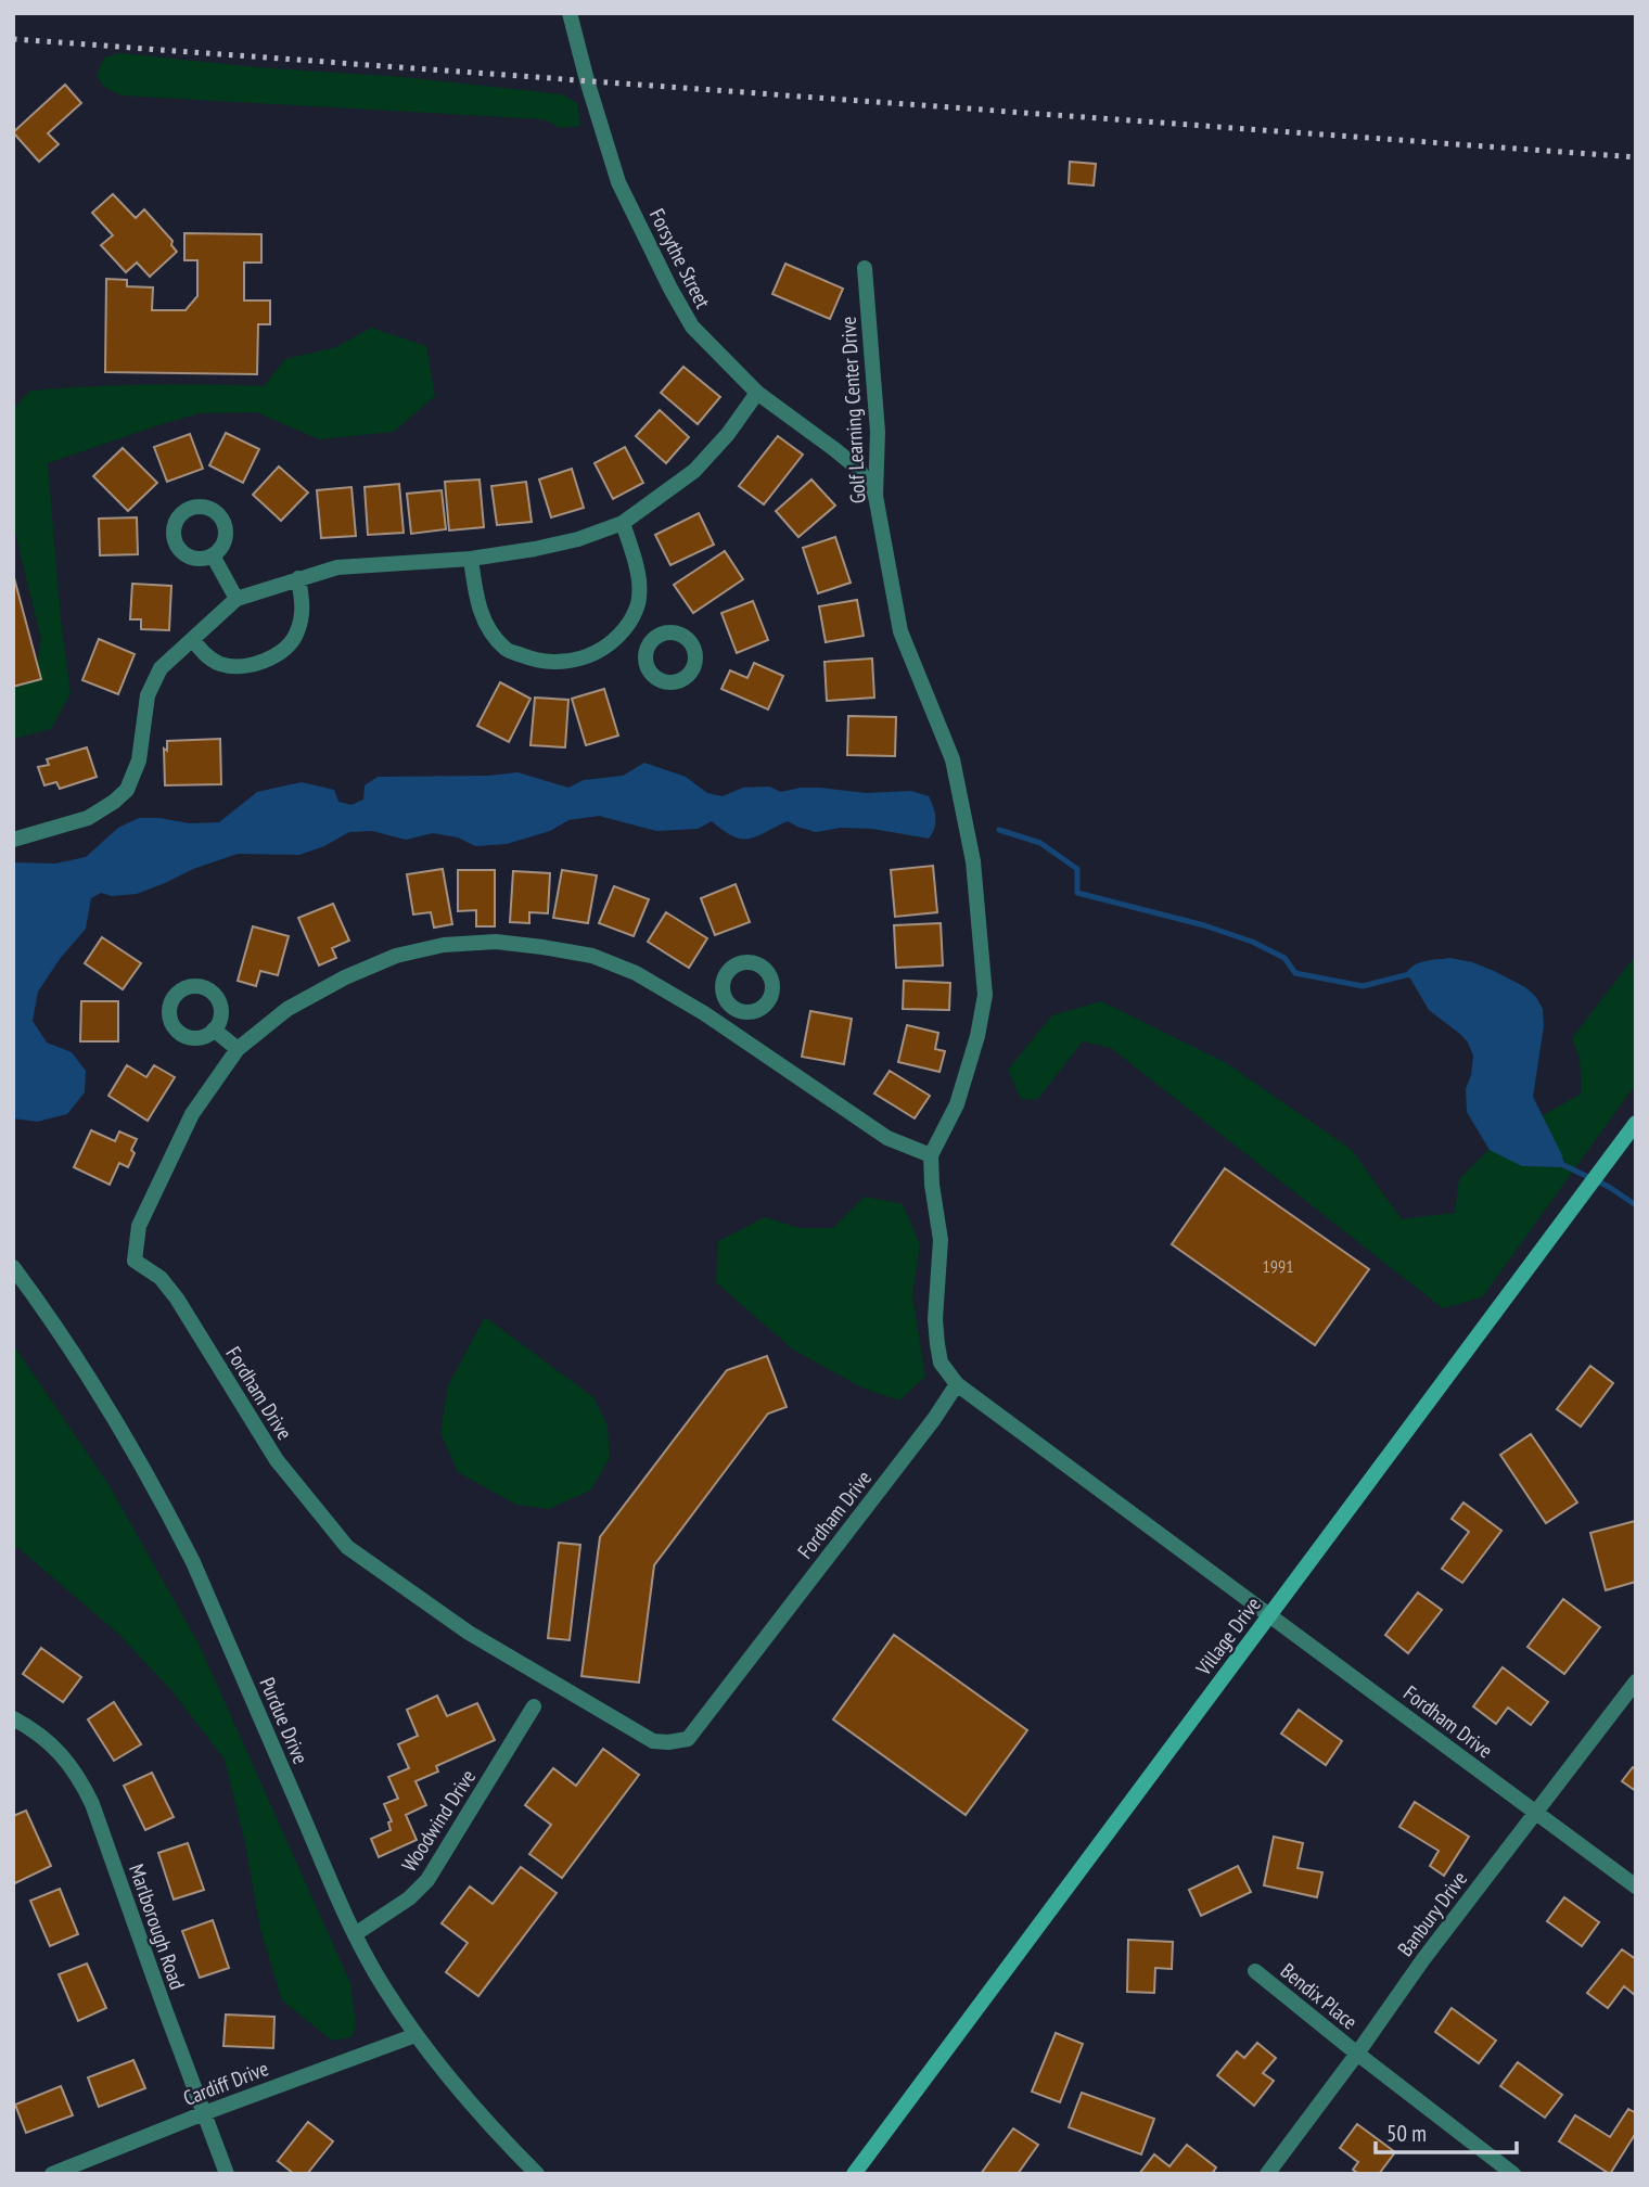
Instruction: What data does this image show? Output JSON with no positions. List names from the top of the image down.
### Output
{
  "streets": {
    "main road": ["Village Drive"],
    "street": [
      "Forsythe Street",
      "Golf Learning Center Drive",
      "Fordham Drive",
      "Purdue Drive",
      "Woodwind Drive",
      "Banbury Drive",
      "Marlborough Road",
      "Bendix Place",
      "Cardiff Drive"
    ]
  },
  "crossings": [
    ["Forsythe Street", "Golf Learning Center Drive"],
    ["Fordham Drive", "Village Drive"],
    ["Fordham Drive", "Banbury Drive"],
    ["Purdue Drive", "Woodwind Drive"],
    ["Purdue Drive", "Cardiff Drive"],
    ["Banbury Drive", "Bendix Place"],
    ["Marlborough Road", "Cardiff Drive"]
  ],
  "house_numbers": ["1991"],
  "scale_bar": "50 m"
}
